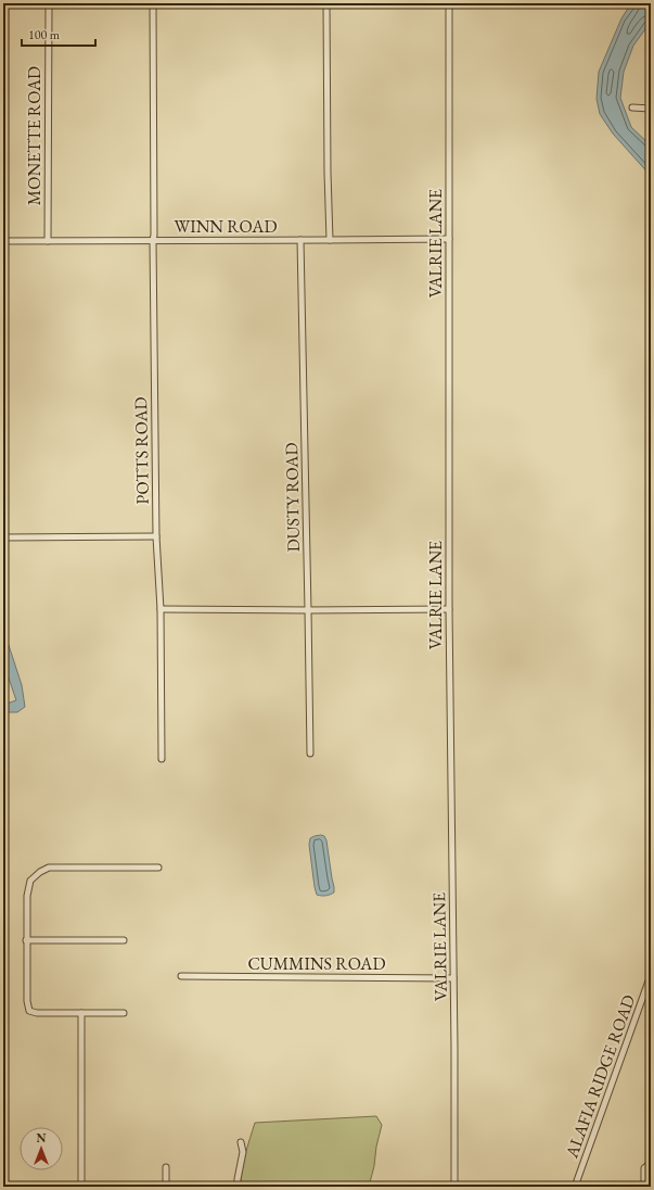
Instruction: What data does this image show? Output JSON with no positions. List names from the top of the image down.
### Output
{
  "streets": {
    "street": [
      "MONETTE ROAD",
      "WINN ROAD",
      "VALRIE LANE",
      "POTTS ROAD",
      "DUSTY ROAD",
      "CUMMINS ROAD",
      "ALAFIA RIDGE ROAD"
    ]
  },
  "crossings": [
    ["MONETTE ROAD", "WINN ROAD"],
    ["WINN ROAD", "VALRIE LANE"],
    ["WINN ROAD", "POTTS ROAD"],
    ["WINN ROAD", "DUSTY ROAD"],
    ["VALRIE LANE", "CUMMINS ROAD"]
  ],
  "scale_bar": "100 m",
  "north": "top"
}
